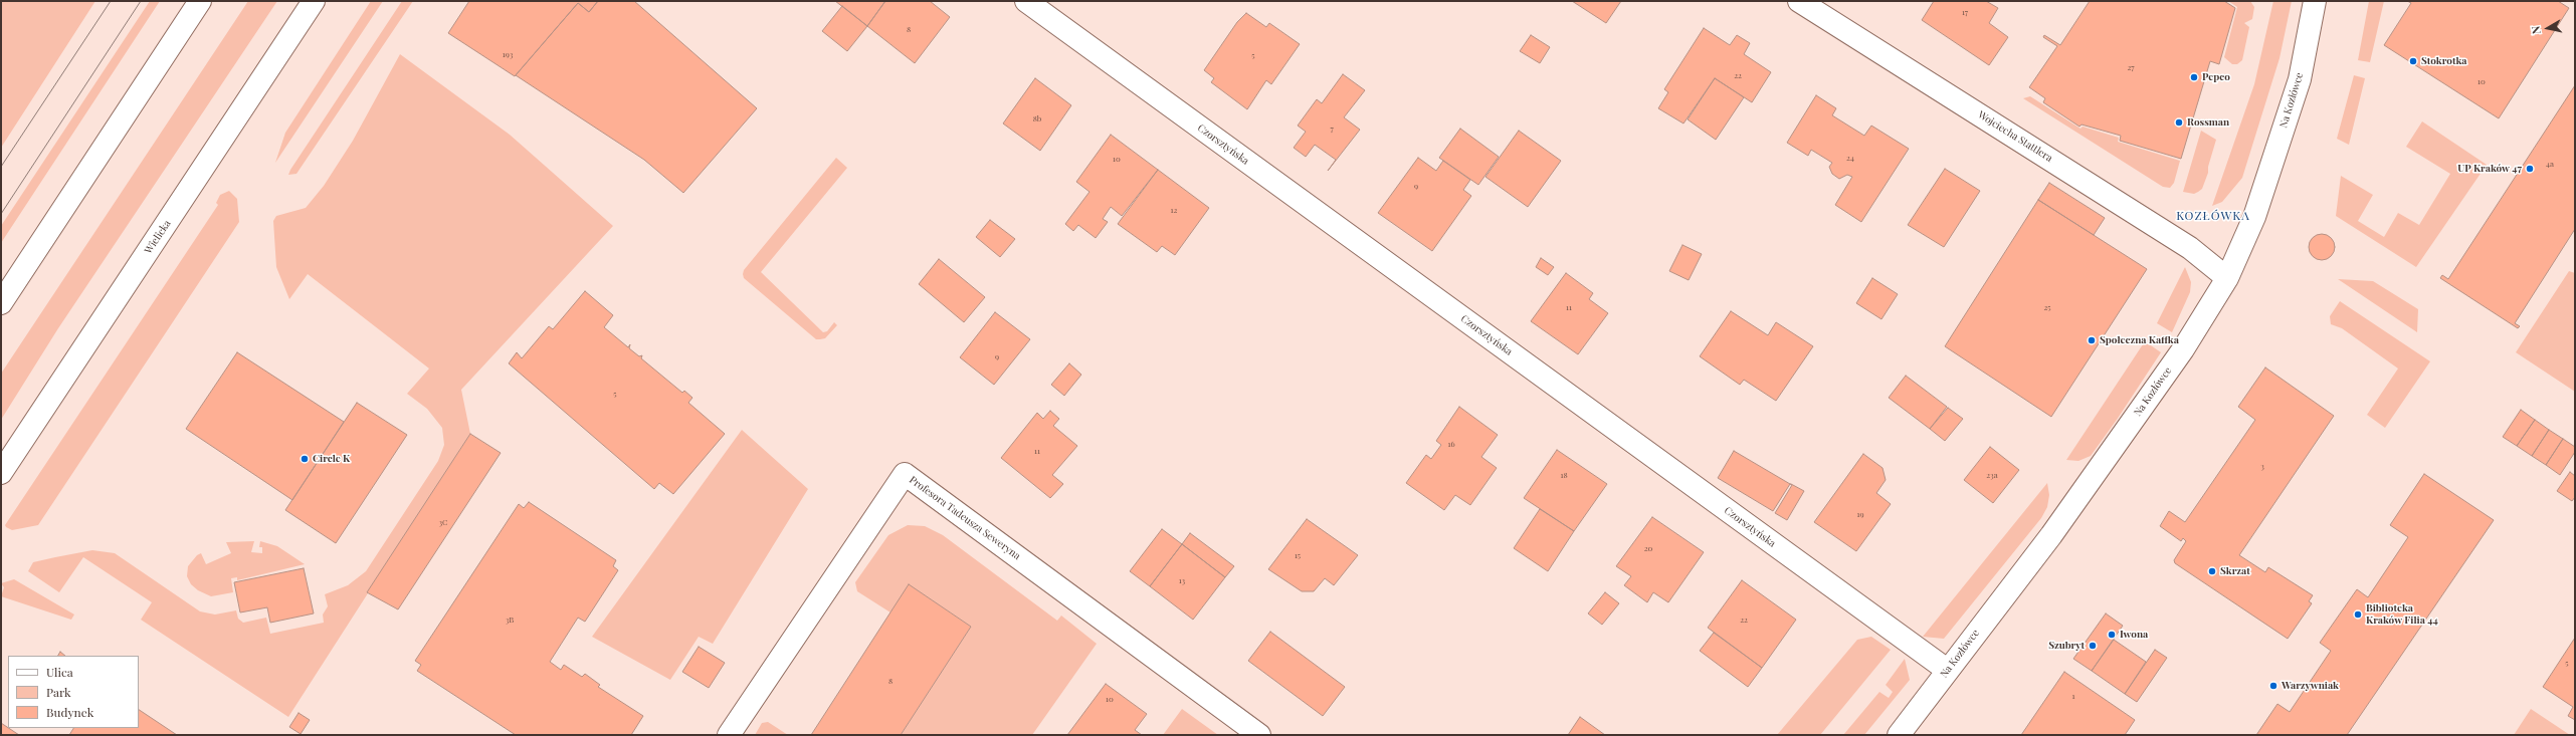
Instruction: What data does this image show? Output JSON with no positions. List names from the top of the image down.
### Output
{
  "streets": {
    "street": [
      "Na Kozłówce",
      "Wojciecha Stattlera",
      "Czorsztyńska",
      "Wielicka",
      "Profesora Tadeusza Seweryna"
    ]
  },
  "crossings": [
    ["Na Kozłówce", "Wojciecha Stattlera"],
    ["Na Kozłówce", "Czorsztyńska"]
  ],
  "districts": ["KOZŁÓWKA"],
  "places": [
    "Stokrotka",
    "Pepco",
    "Rossman",
    "UP Kraków 47",
    "Społeczna Kaffka",
    "Circle K",
    "Skrzat",
    "Biblioteka Kraków Filia 44",
    "Iwona",
    "Szubryt",
    "Warzywniak"
  ],
  "house_numbers": [
    "17",
    "8",
    "193",
    "5",
    "27",
    "22",
    "10",
    "8b",
    "7",
    "24",
    "10",
    "4a",
    "9",
    "12",
    "11",
    "25",
    "9",
    "5",
    "16",
    "11",
    "3",
    "18",
    "23a",
    "19",
    "3C",
    "20",
    "15",
    "13",
    "3B",
    "22",
    "5",
    "8",
    "1",
    "10"
  ],
  "legend": ["Ulica", "Park", "Budynek"],
  "north": "left"
}
